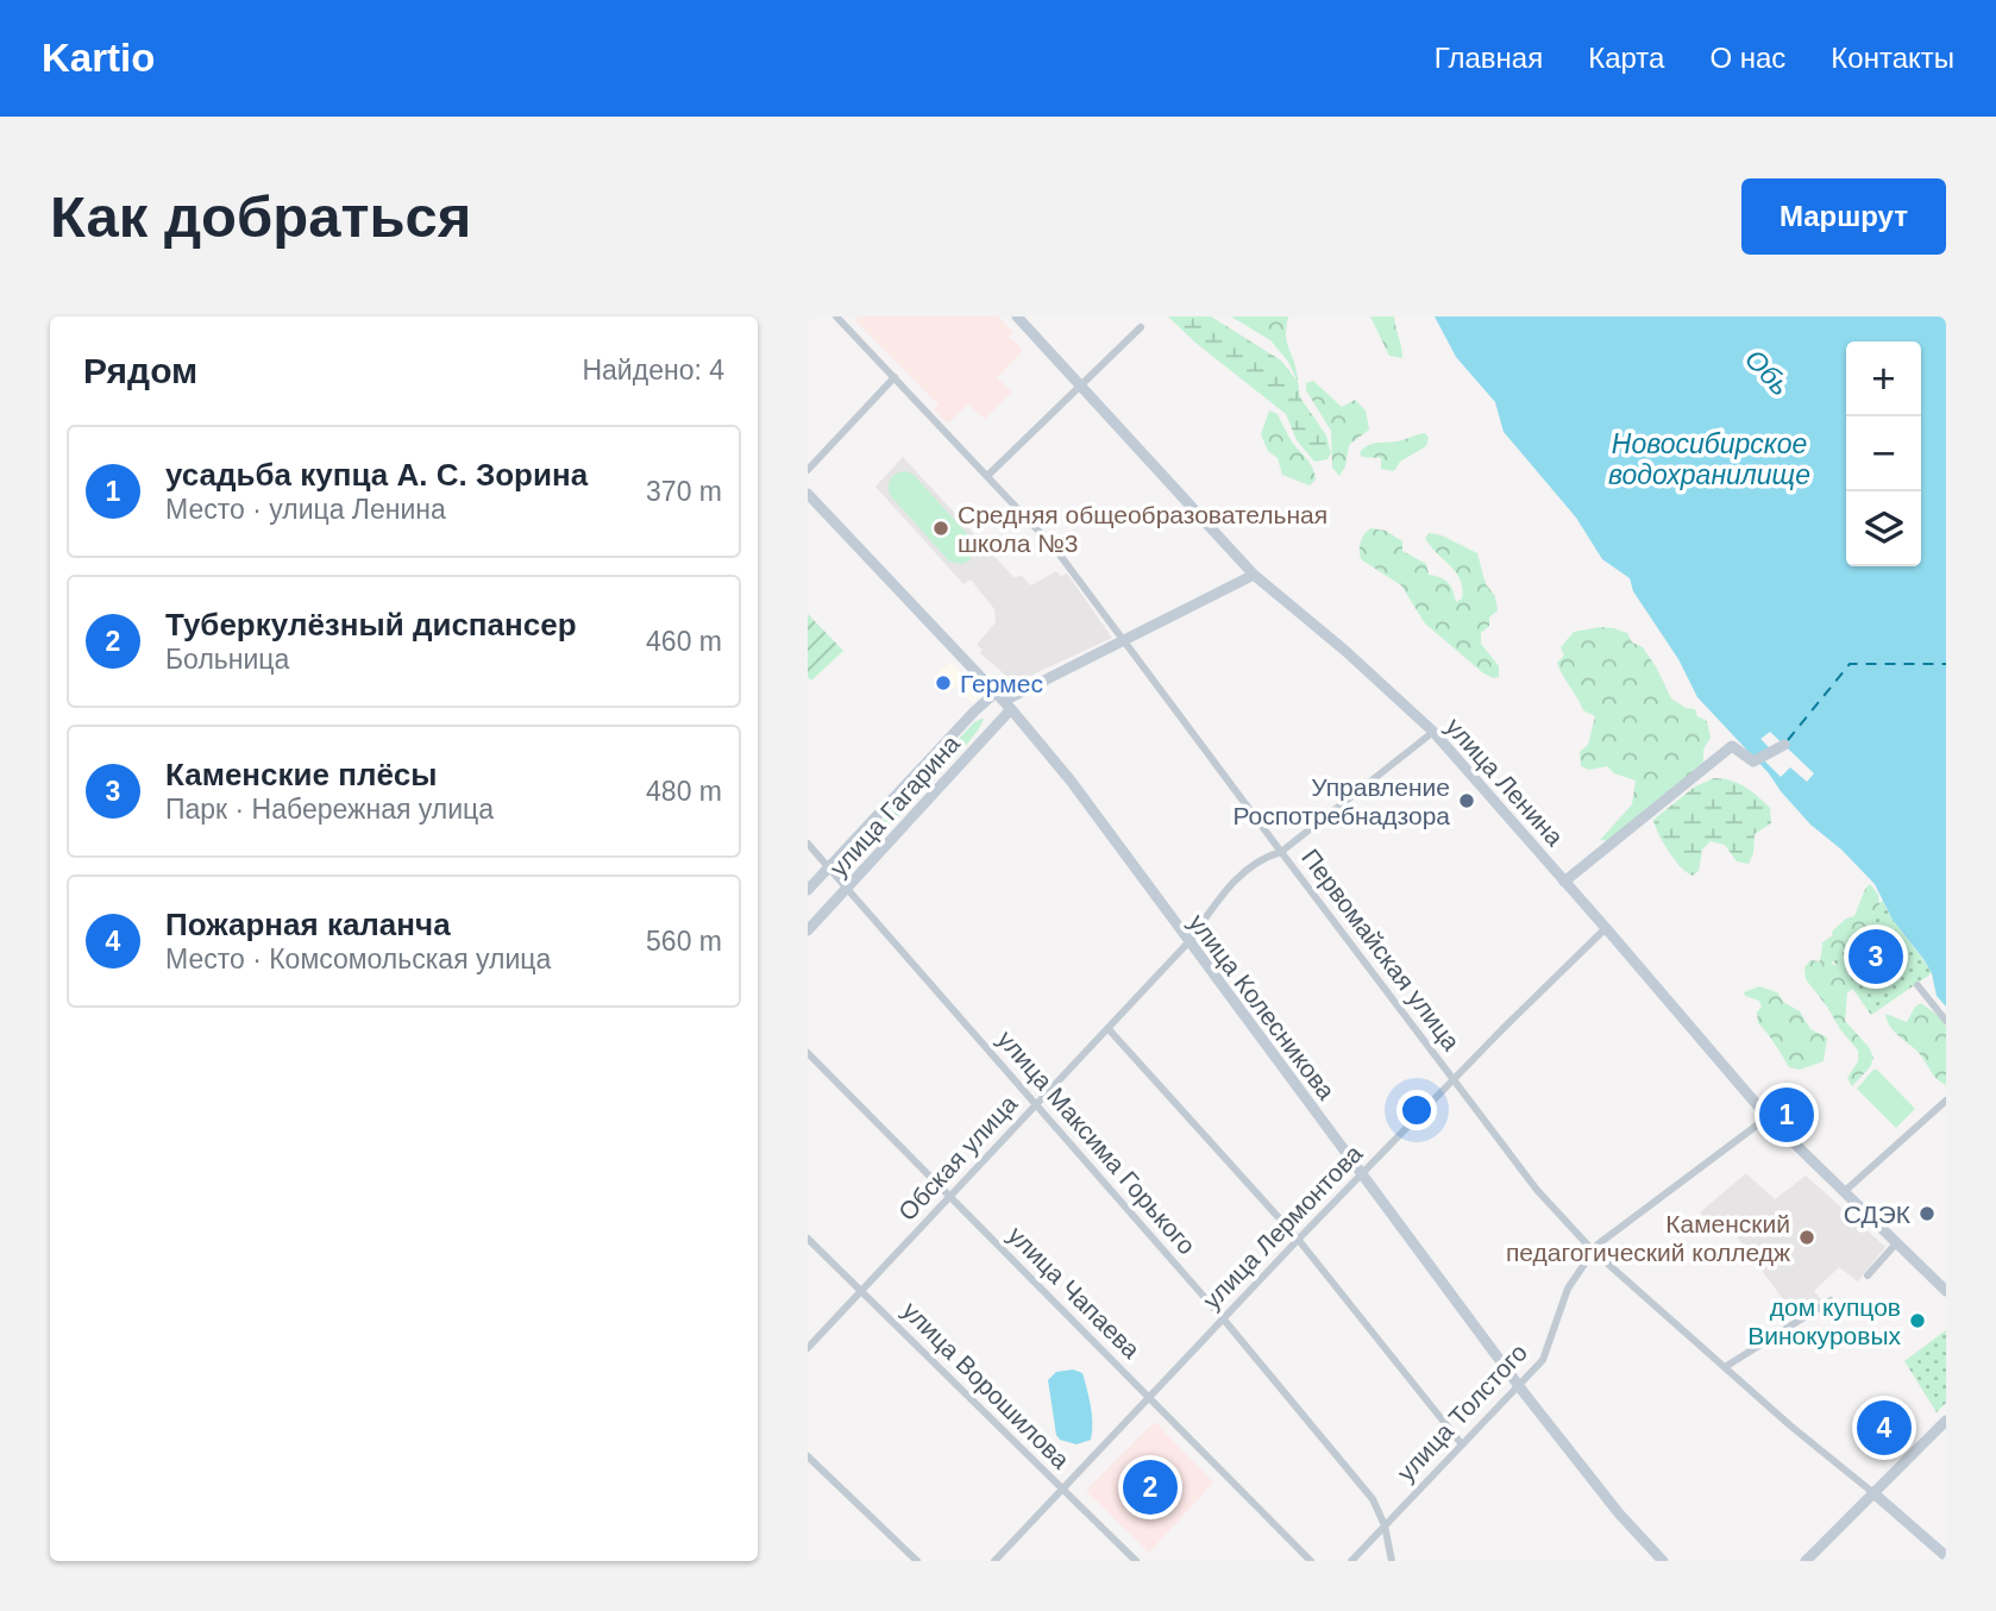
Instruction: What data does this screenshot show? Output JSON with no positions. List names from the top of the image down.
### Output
{
  "streets": {
    "street": [
      "улица Ленина",
      "улица Гагарина",
      "Первомайская улица",
      "улица Колесникова",
      "улица Максима Горького",
      "Обская улица",
      "улица Лермонтова",
      "улица Чапаева",
      "улица Ворошилова",
      "улица Толстого"
    ]
  },
  "crossings": [
    ["улица Ленина", "улица Гагарина"],
    ["улица Ленина", "Обская улица"],
    ["улица Ленина", "улица Лермонтова"],
    ["улица Ленина", "улица Толстого"],
    ["улица Гагарина", "Первомайская улица"],
    ["улица Гагарина", "улица Колесникова"],
    ["улица Гагарина", "улица Максима Горького"],
    ["Первомайская улица", "Обская улица"],
    ["Первомайская улица", "улица Лермонтова"],
    ["Первомайская улица", "улица Толстого"],
    ["улица Колесникова", "Обская улица"],
    ["улица Колесникова", "улица Лермонтова"],
    ["улица Колесникова", "улица Толстого"],
    ["улица Максима Горького", "Обская улица"],
    ["улица Максима Горького", "улица Лермонтова"],
    ["улица Максима Горького", "улица Толстого"],
    ["Обская улица", "улица Чапаева"],
    ["Обская улица", "улица Ворошилова"],
    ["улица Лермонтова", "улица Чапаева"],
    ["улица Лермонтова", "улица Ворошилова"]
  ],
  "water": ["Обь", "Новосибирское водохранилище"],
  "places": [
    "Средняя общеобразовательная школа №3",
    "Гермес",
    "Управление Роспотребнадзора",
    "СДЭК",
    "Каменский педагогический колледж",
    "дом купцов Винокуровых"
  ],
  "page": {
    "header": "Kartio",
    "nav": [
      "Главная",
      "Карта",
      "О нас",
      "Контакты"
    ],
    "buttons": "Маршрут",
    "title": "Как добраться",
    "heading": ["Рядом", "Найдено: 4"],
    "map_buttons": ["+", "−"],
    "list": [
      {
        "mark": "1",
        "name": "усадьба купца А. С. Зорина",
        "note": "Место · улица Ленина",
        "value": "370 m"
      },
      {
        "mark": "2",
        "name": "Туберкулёзный диспансер",
        "note": "Больница",
        "value": "460 m"
      },
      {
        "mark": "3",
        "name": "Каменские плёсы",
        "note": "Парк · Набережная улица",
        "value": "480 m"
      },
      {
        "mark": "4",
        "name": "Пожарная каланча",
        "note": "Место · Комсомольская улица",
        "value": "560 m"
      }
    ],
    "pins": [
      "3",
      "1",
      "4",
      "2"
    ]
  }
}
